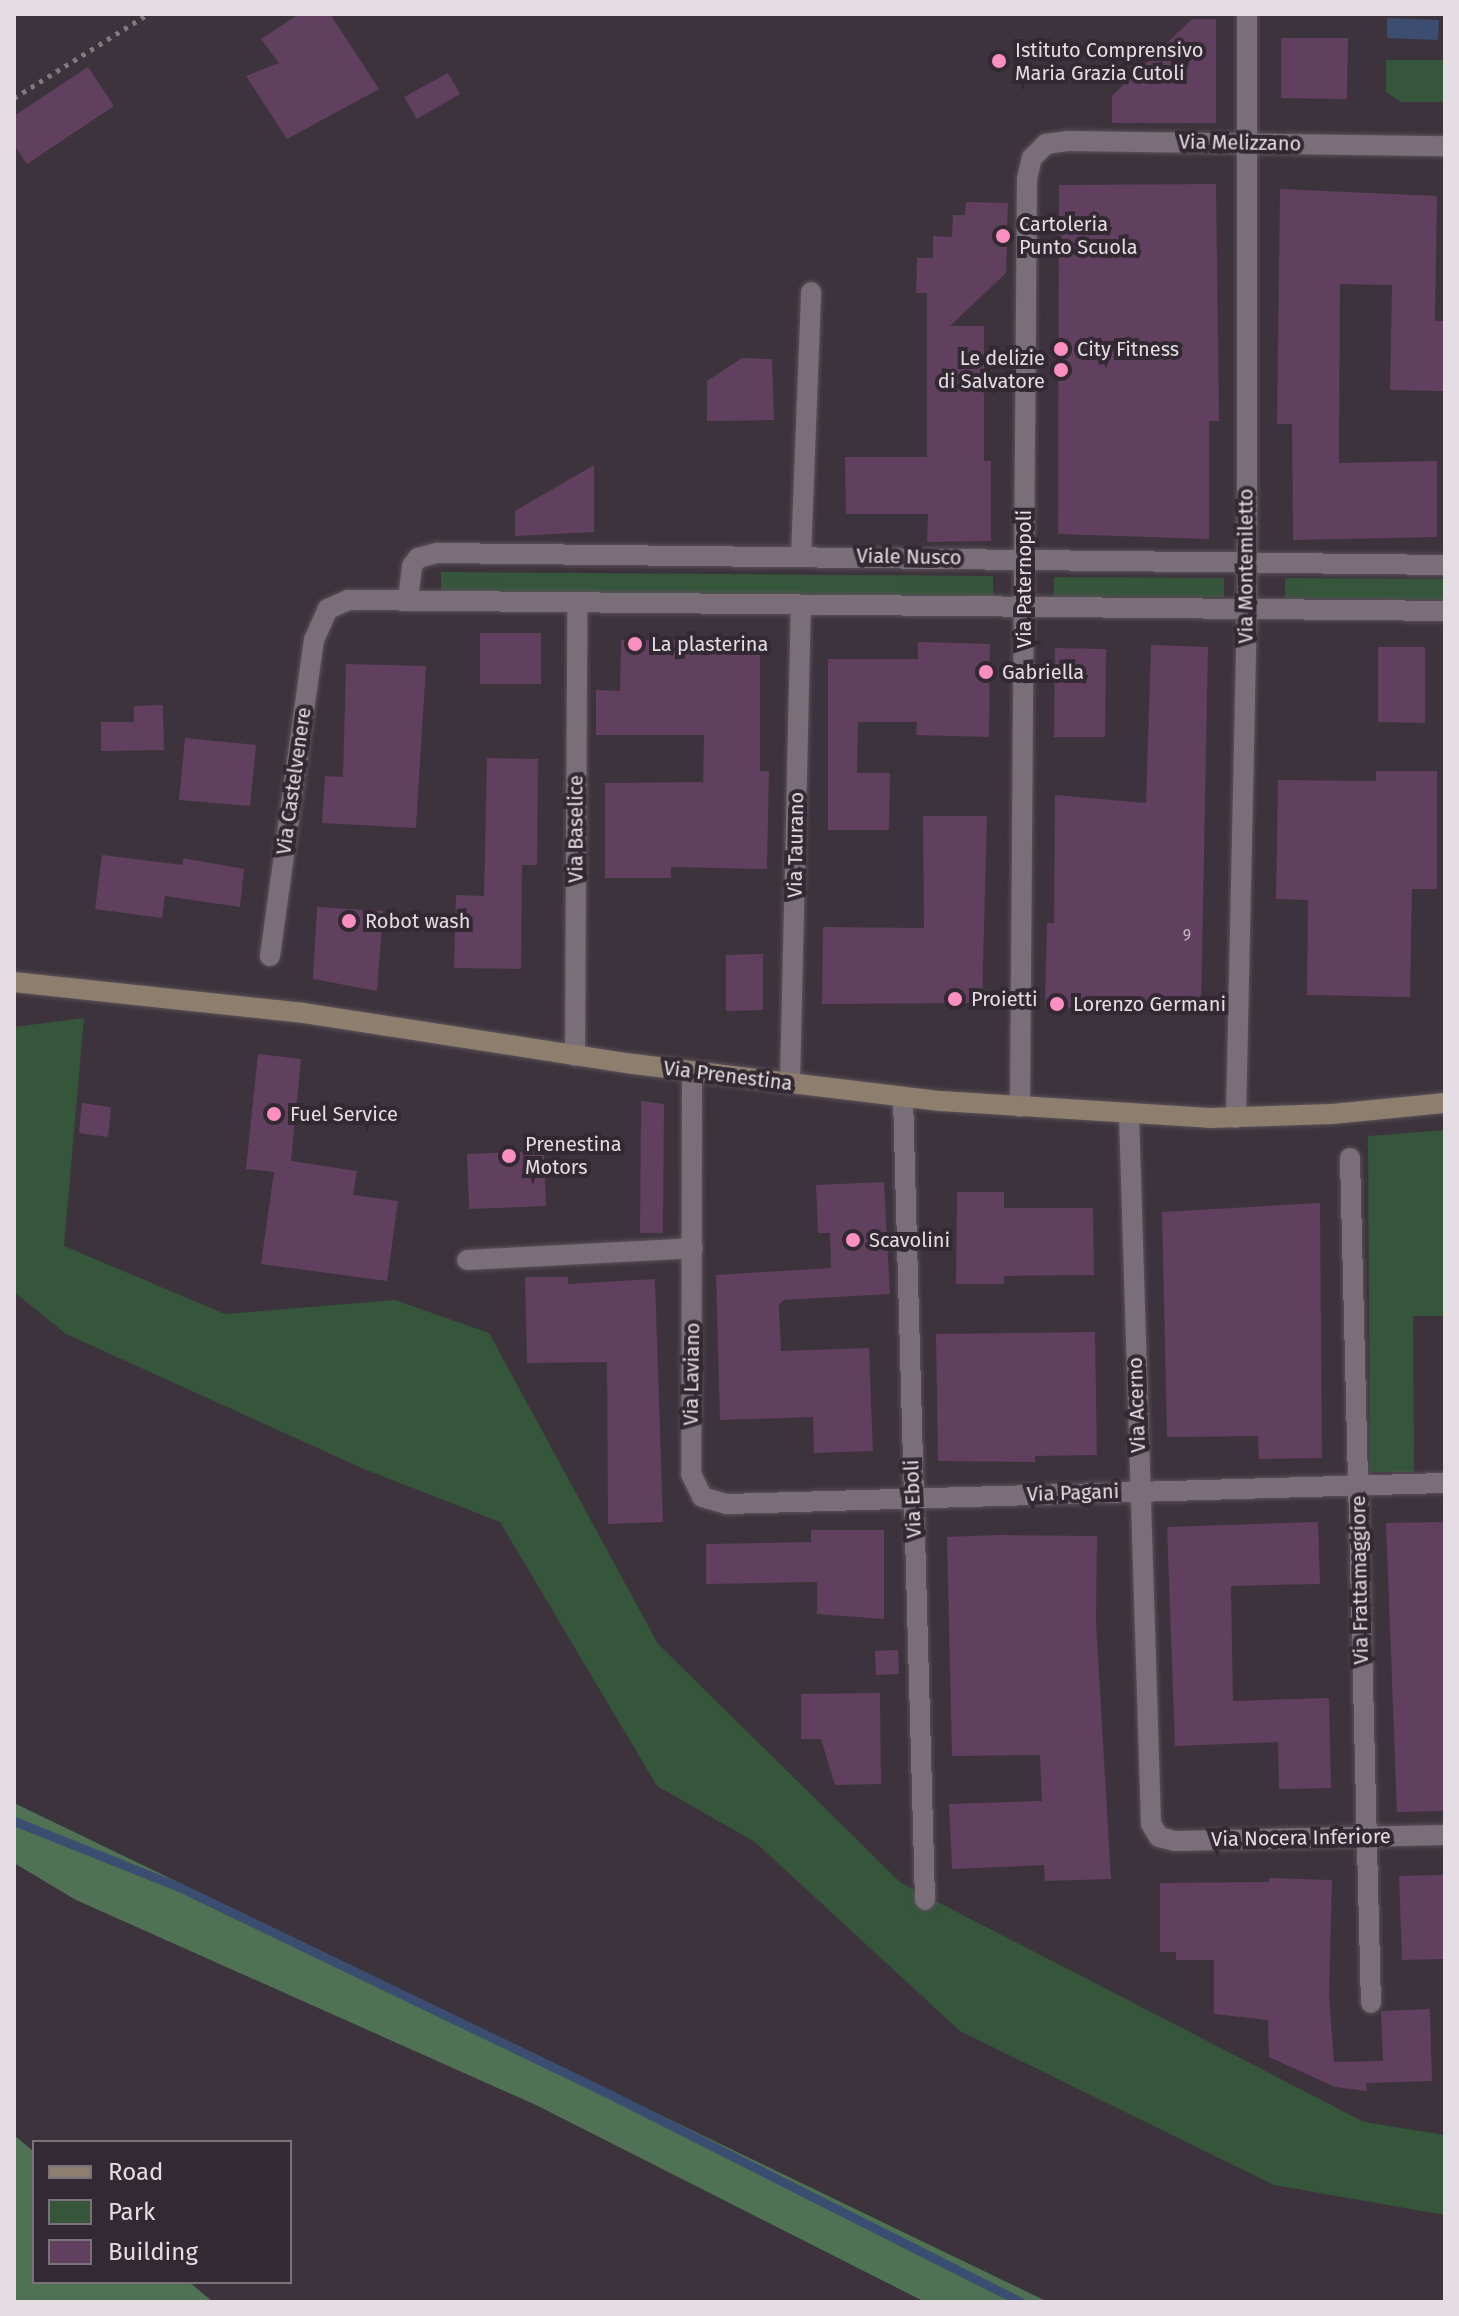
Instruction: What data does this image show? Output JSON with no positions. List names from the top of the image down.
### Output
{
  "streets": {
    "main road": ["Via Prenestina"],
    "street": [
      "Via Melizzano",
      "Viale Nusco",
      "Via Montemiletto",
      "Via Paternopoli",
      "Via Castelvenere",
      "Via Baselice",
      "Via Taurano",
      "Via Laviano",
      "Via Acerno",
      "Via Pagani",
      "Via Eboli",
      "Via Frattamaggiore",
      "Via Nocera Inferiore"
    ]
  },
  "crossings": [
    ["Via Melizzano", "Via Montemiletto"],
    ["Via Melizzano", "Via Paternopoli"],
    ["Viale Nusco", "Via Montemiletto"],
    ["Viale Nusco", "Via Paternopoli"],
    ["Viale Nusco", "Via Castelvenere"],
    ["Via Montemiletto", "Via Prenestina"],
    ["Via Paternopoli", "Via Prenestina"],
    ["Via Baselice", "Via Prenestina"],
    ["Via Taurano", "Via Prenestina"],
    ["Via Prenestina", "Via Laviano"],
    ["Via Prenestina", "Via Acerno"],
    ["Via Prenestina", "Via Eboli"],
    ["Via Laviano", "Via Pagani"],
    ["Via Acerno", "Via Pagani"],
    ["Via Acerno", "Via Nocera Inferiore"],
    ["Via Pagani", "Via Eboli"],
    ["Via Pagani", "Via Frattamaggiore"],
    ["Via Frattamaggiore", "Via Nocera Inferiore"]
  ],
  "places": [
    "Istituto Comprensivo Maria Grazia Cutoli",
    "Cartoleria Punto Scuola",
    "City Fitness",
    "Le delizie di Salvatore",
    "La plasterina",
    "Gabriella",
    "Robot wash",
    "Proietti",
    "Lorenzo Germani",
    "Fuel Service",
    "Prenestina Motors",
    "Scavolini"
  ],
  "house_numbers": ["9"],
  "legend": ["Road", "Park", "Building"]
}
